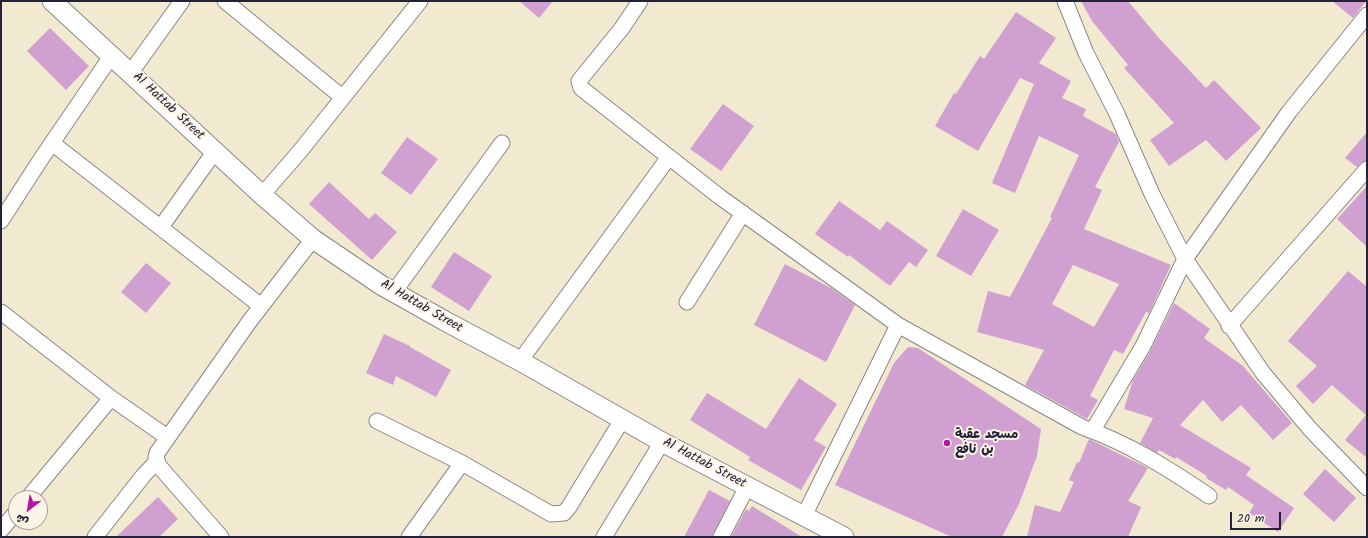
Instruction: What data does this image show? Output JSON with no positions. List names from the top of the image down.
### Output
{
  "streets": {
    "street": ["Al Hattab Street"]
  },
  "places": ["مسجد عقبة بن نافع"],
  "scale_bar": "20 m",
  "north": "bottom left"
}
